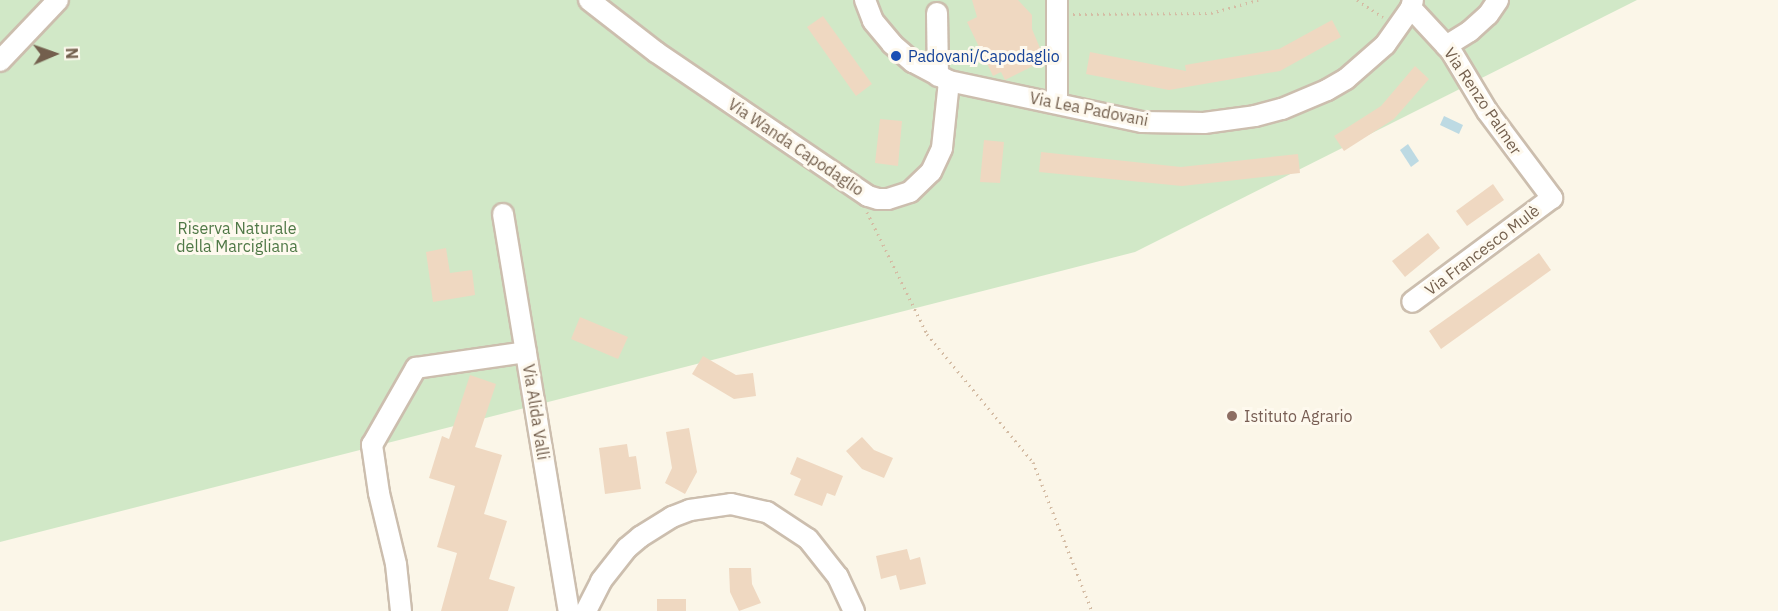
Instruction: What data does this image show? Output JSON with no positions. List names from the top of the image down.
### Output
{
  "streets": {
    "street": [
      "Via Renzo Palmer",
      "Via Lea Padovani",
      "Via Wanda Capodaglio",
      "Via Francesco Mulè",
      "Via Alida Valli"
    ]
  },
  "crossings": [
    ["Via Renzo Palmer", "Via Lea Padovani"],
    ["Via Renzo Palmer", "Via Francesco Mulè"],
    ["Via Lea Padovani", "Via Wanda Capodaglio"]
  ],
  "parks": ["Riserva Naturale della Marcigliana"],
  "places": ["Padovani/Capodaglio", "Istituto Agrario"],
  "north": "right"
}
